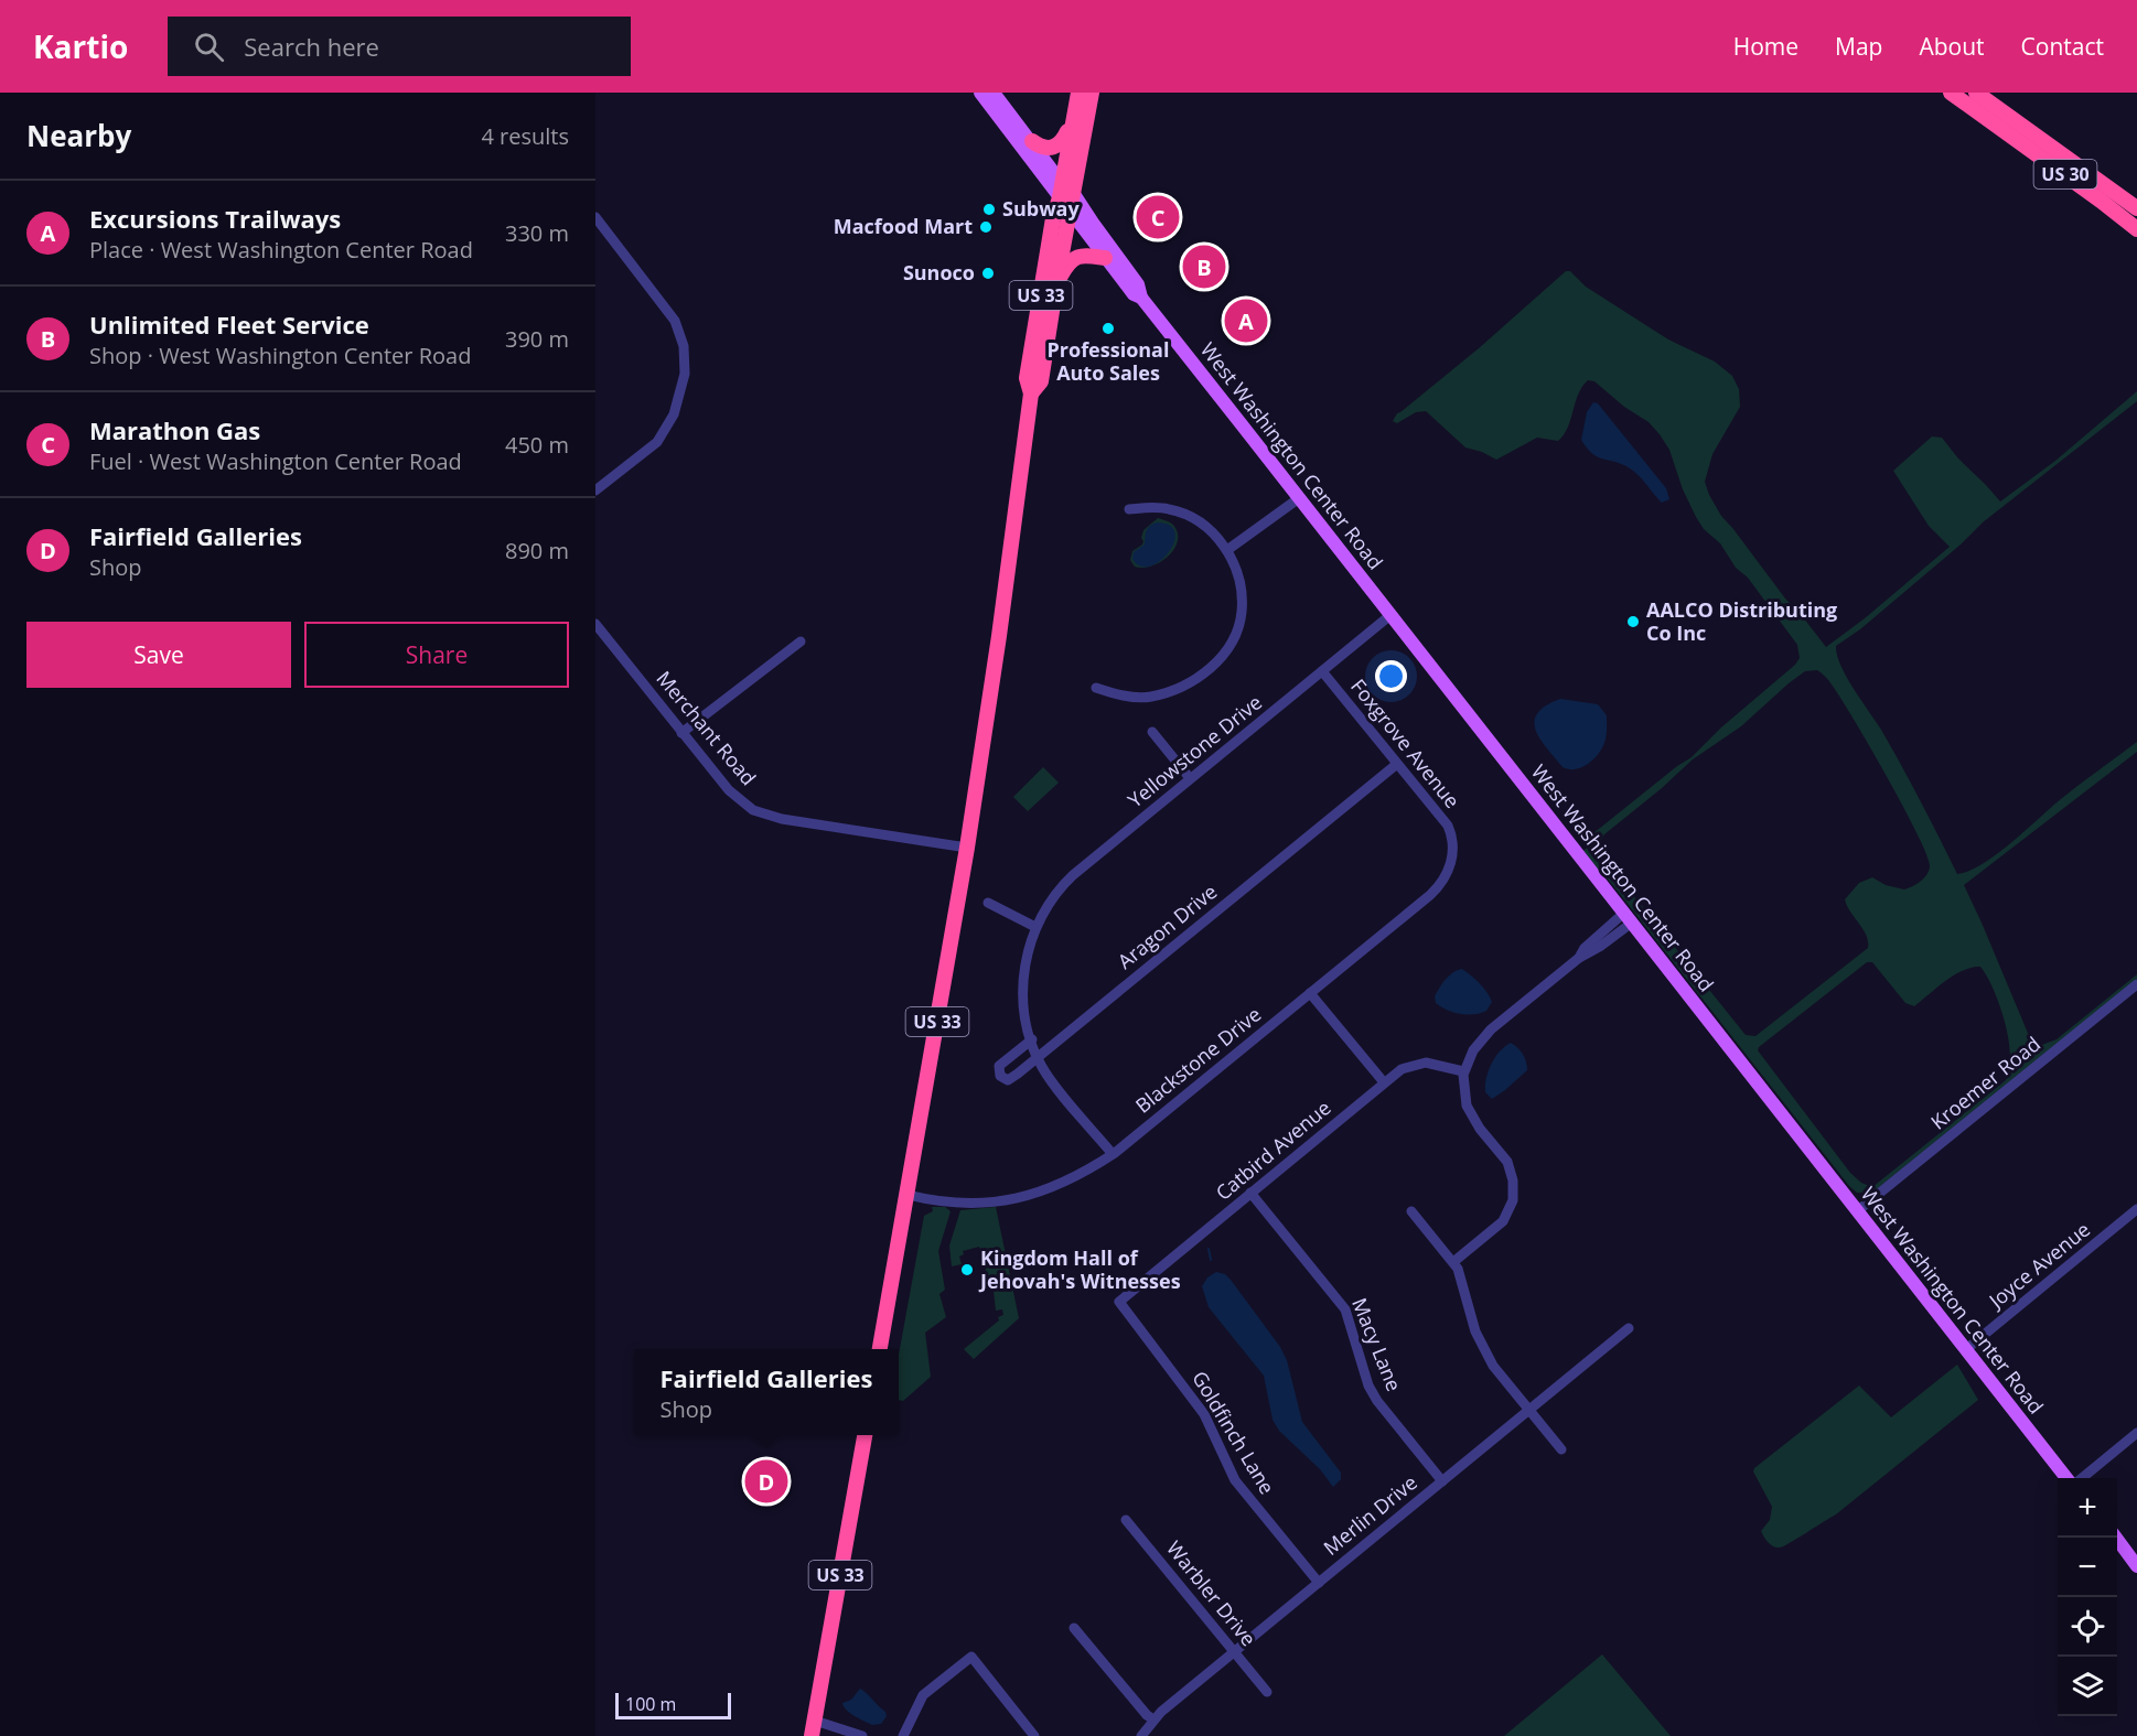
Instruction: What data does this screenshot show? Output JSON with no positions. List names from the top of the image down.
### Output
{
  "streets": {
    "highway": ["US 30", "US 33"],
    "main road": ["West Washington Center Road"],
    "street": [
      "Merchant Road",
      "Foxgrove Avenue",
      "Yellowstone Drive",
      "Aragon Drive",
      "Blackstone Drive",
      "Kroemer Road",
      "Catbird Avenue",
      "Joyce Avenue",
      "Macy Lane",
      "Goldfinch Lane",
      "Merlin Drive",
      "Warbler Drive"
    ]
  },
  "crossings": [
    ["US 33", "West Washington Center Road"],
    ["US 33", "Merchant Road"],
    ["US 33", "Blackstone Drive"],
    ["West Washington Center Road", "Yellowstone Drive"],
    ["West Washington Center Road", "Kroemer Road"],
    ["West Washington Center Road", "Joyce Avenue"],
    ["Foxgrove Avenue", "Yellowstone Drive"],
    ["Foxgrove Avenue", "Aragon Drive"],
    ["Foxgrove Avenue", "Blackstone Drive"],
    ["Yellowstone Drive", "Aragon Drive"],
    ["Yellowstone Drive", "Blackstone Drive"],
    ["Catbird Avenue", "Macy Lane"],
    ["Catbird Avenue", "Goldfinch Lane"],
    ["Macy Lane", "Merlin Drive"],
    ["Goldfinch Lane", "Merlin Drive"],
    ["Merlin Drive", "Warbler Drive"]
  ],
  "places": [
    "Subway",
    "Macfood Mart",
    "Sunoco",
    "Professional Auto Sales",
    "AALCO Distributing Co Inc",
    "Kingdom Hall of Jehovah's Witnesses"
  ],
  "scale_bar": "100 m",
  "page": {
    "header": "Kartio",
    "search": "Search here",
    "nav": [
      "Home",
      "Map",
      "About",
      "Contact"
    ],
    "heading": ["Nearby", "4 results"],
    "list": [
      {
        "mark": "A",
        "name": "Excursions Trailways",
        "note": "Place · West Washington Center Road",
        "value": "330 m"
      },
      {
        "mark": "B",
        "name": "Unlimited Fleet Service",
        "note": "Shop · West Washington Center Road",
        "value": "390 m"
      },
      {
        "mark": "C",
        "name": "Marathon Gas",
        "note": "Fuel · West Washington Center Road",
        "value": "450 m"
      },
      {
        "mark": "D",
        "name": "Fairfield Galleries",
        "note": "Shop",
        "value": "890 m"
      }
    ],
    "pins": [
      "C",
      "B",
      "A",
      "D"
    ],
    "buttons": ["Save", "Share"],
    "popup": ["Fairfield Galleries", "Shop"],
    "map_buttons": ["+", "−"],
    "scale": "100 m"
  }
}
